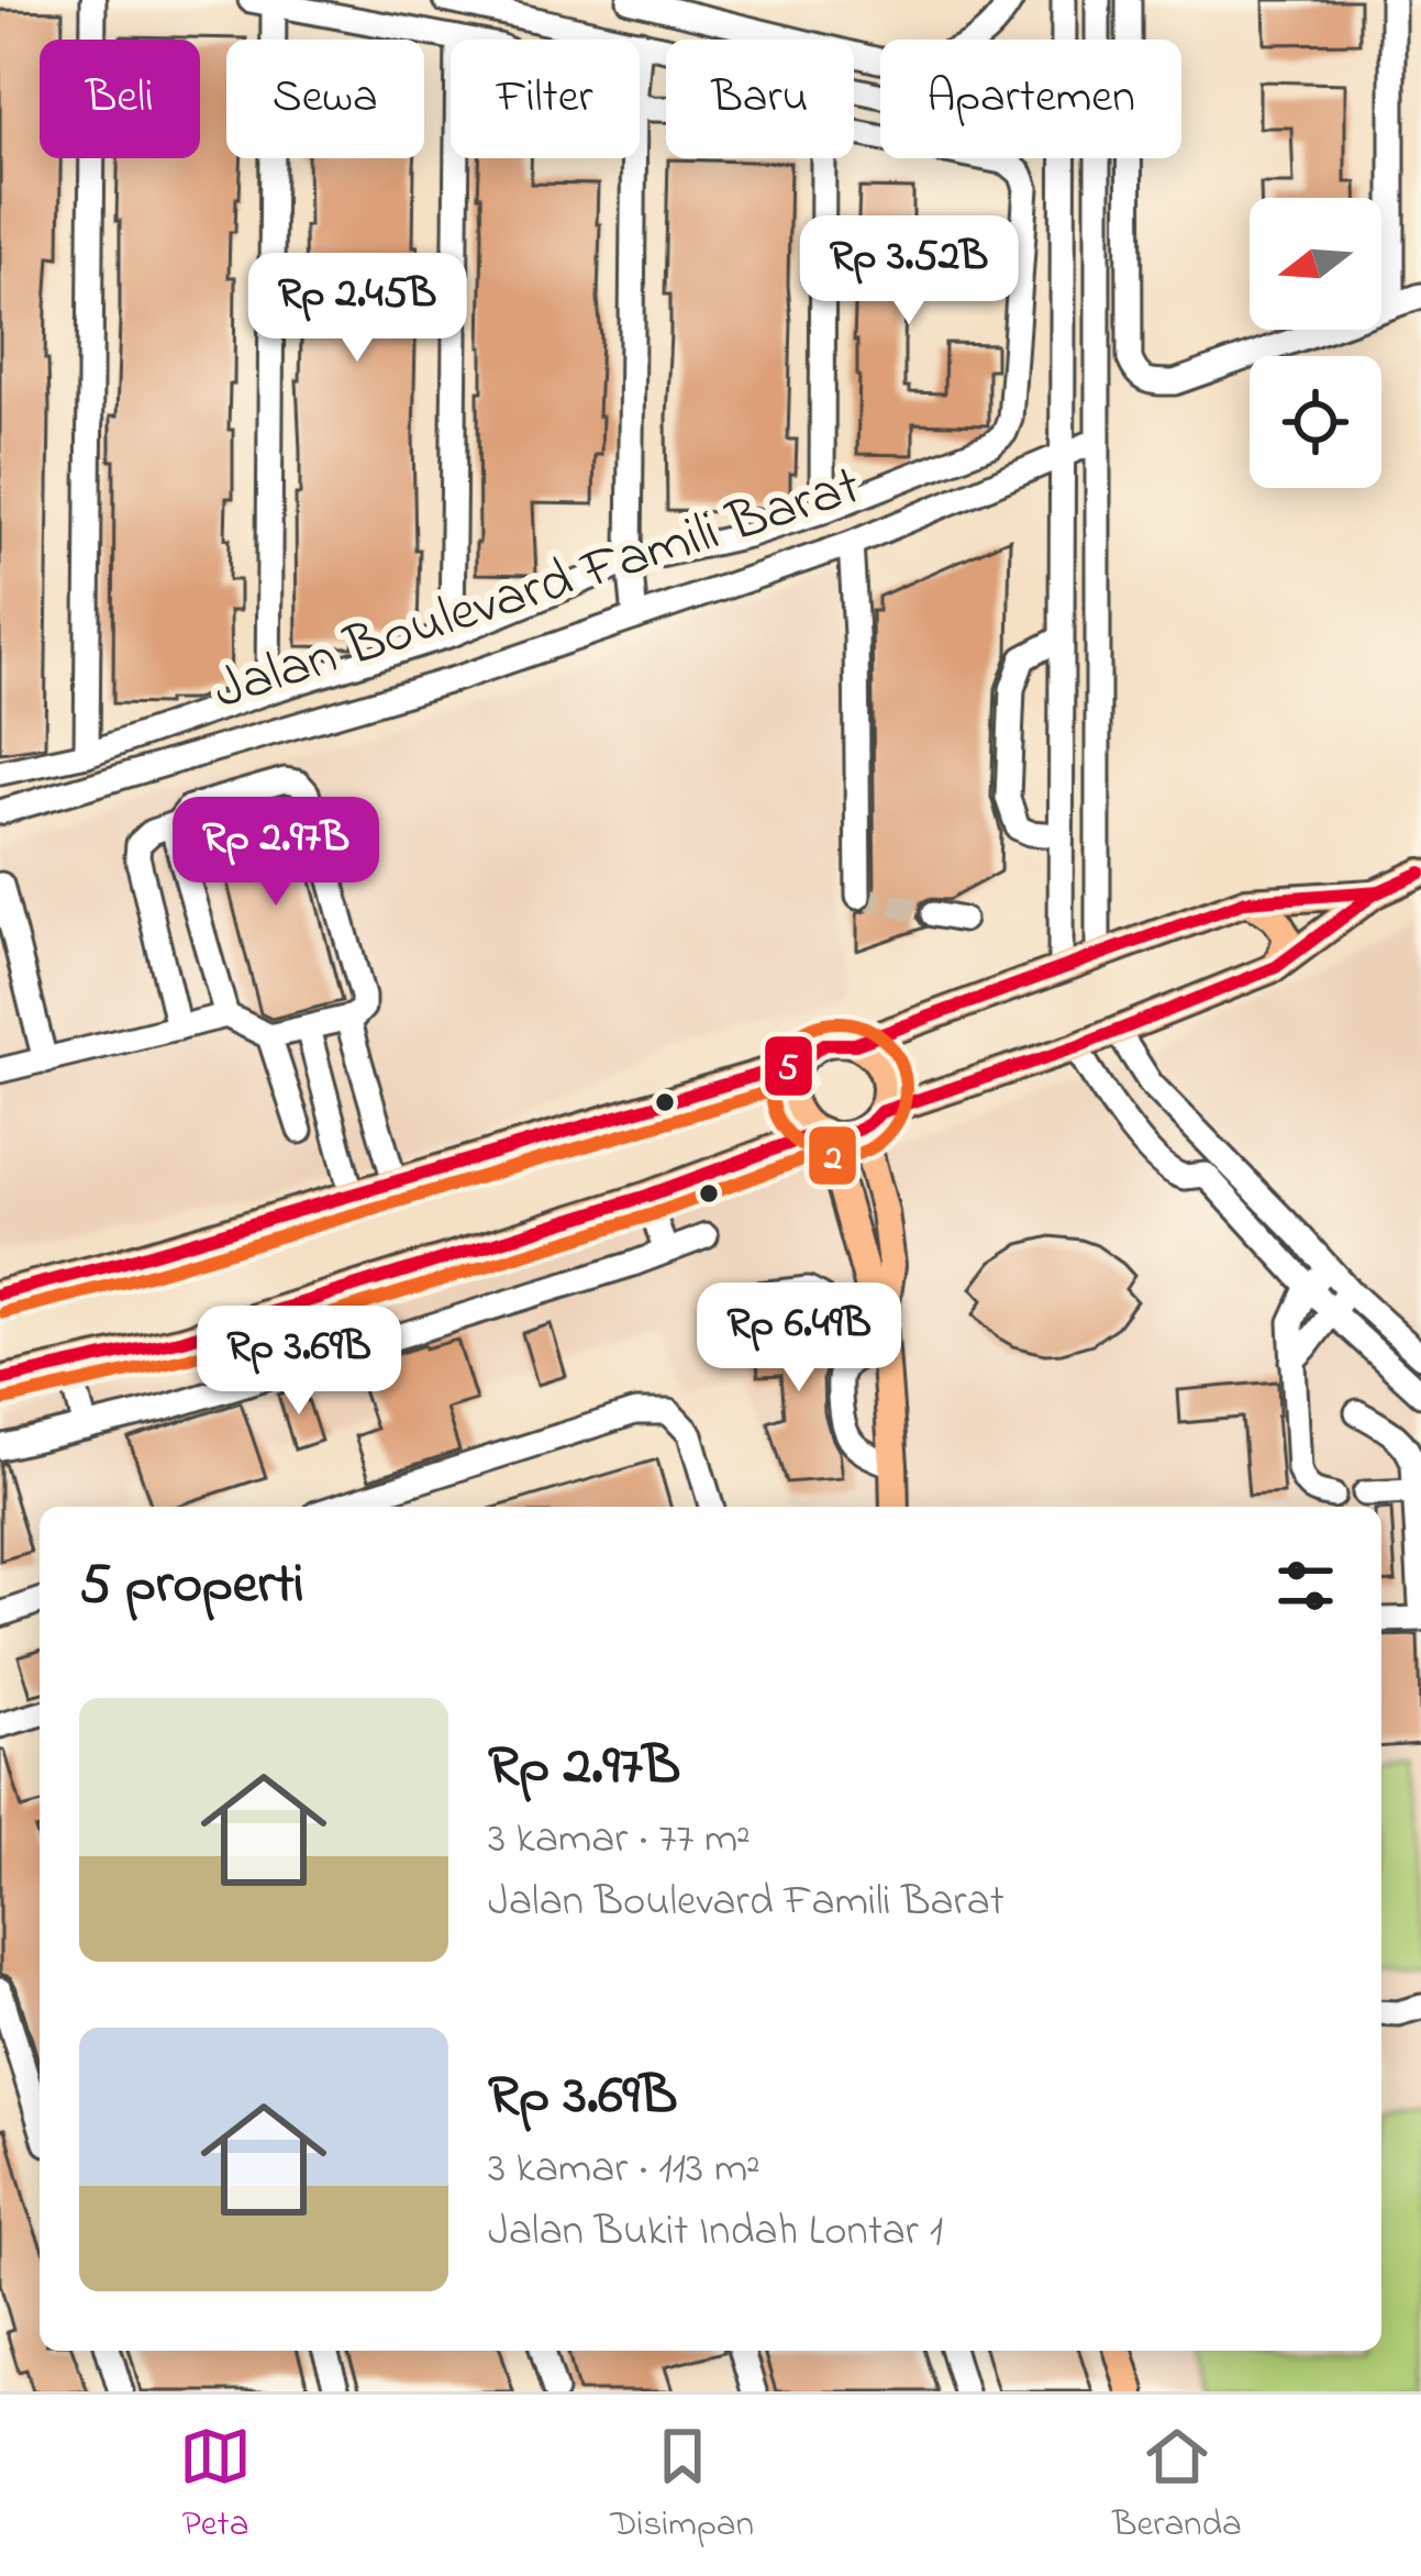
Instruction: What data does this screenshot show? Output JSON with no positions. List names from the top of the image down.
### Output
{
  "streets": {
    "street": ["Jalan Boulevard Famili Barat"]
  },
  "lines": ["transit line 5", "transit line 2"],
  "north": "left",
  "page": {
    "chip": [
      "Beli",
      "Sewa",
      "Filter",
      "Baru",
      "Apartemen"
    ],
    "price": [
      "Rp 3.52B",
      "Rp 2.45B",
      "Rp 2.97B",
      "Rp 6.49B",
      "Rp 3.69B"
    ],
    "heading": "5 properti",
    "list": [
      {
        "name": "Rp 2.97B",
        "note": "3 kamar · 77 m² · Jalan Boulevard Famili Barat"
      },
      {
        "name": "Rp 3.69B",
        "note": "3 kamar · 113 m² · Jalan Bukit Indah Lontar 1"
      }
    ],
    "tabs": ["Peta", "Disimpan", "Beranda"]
  }
}
